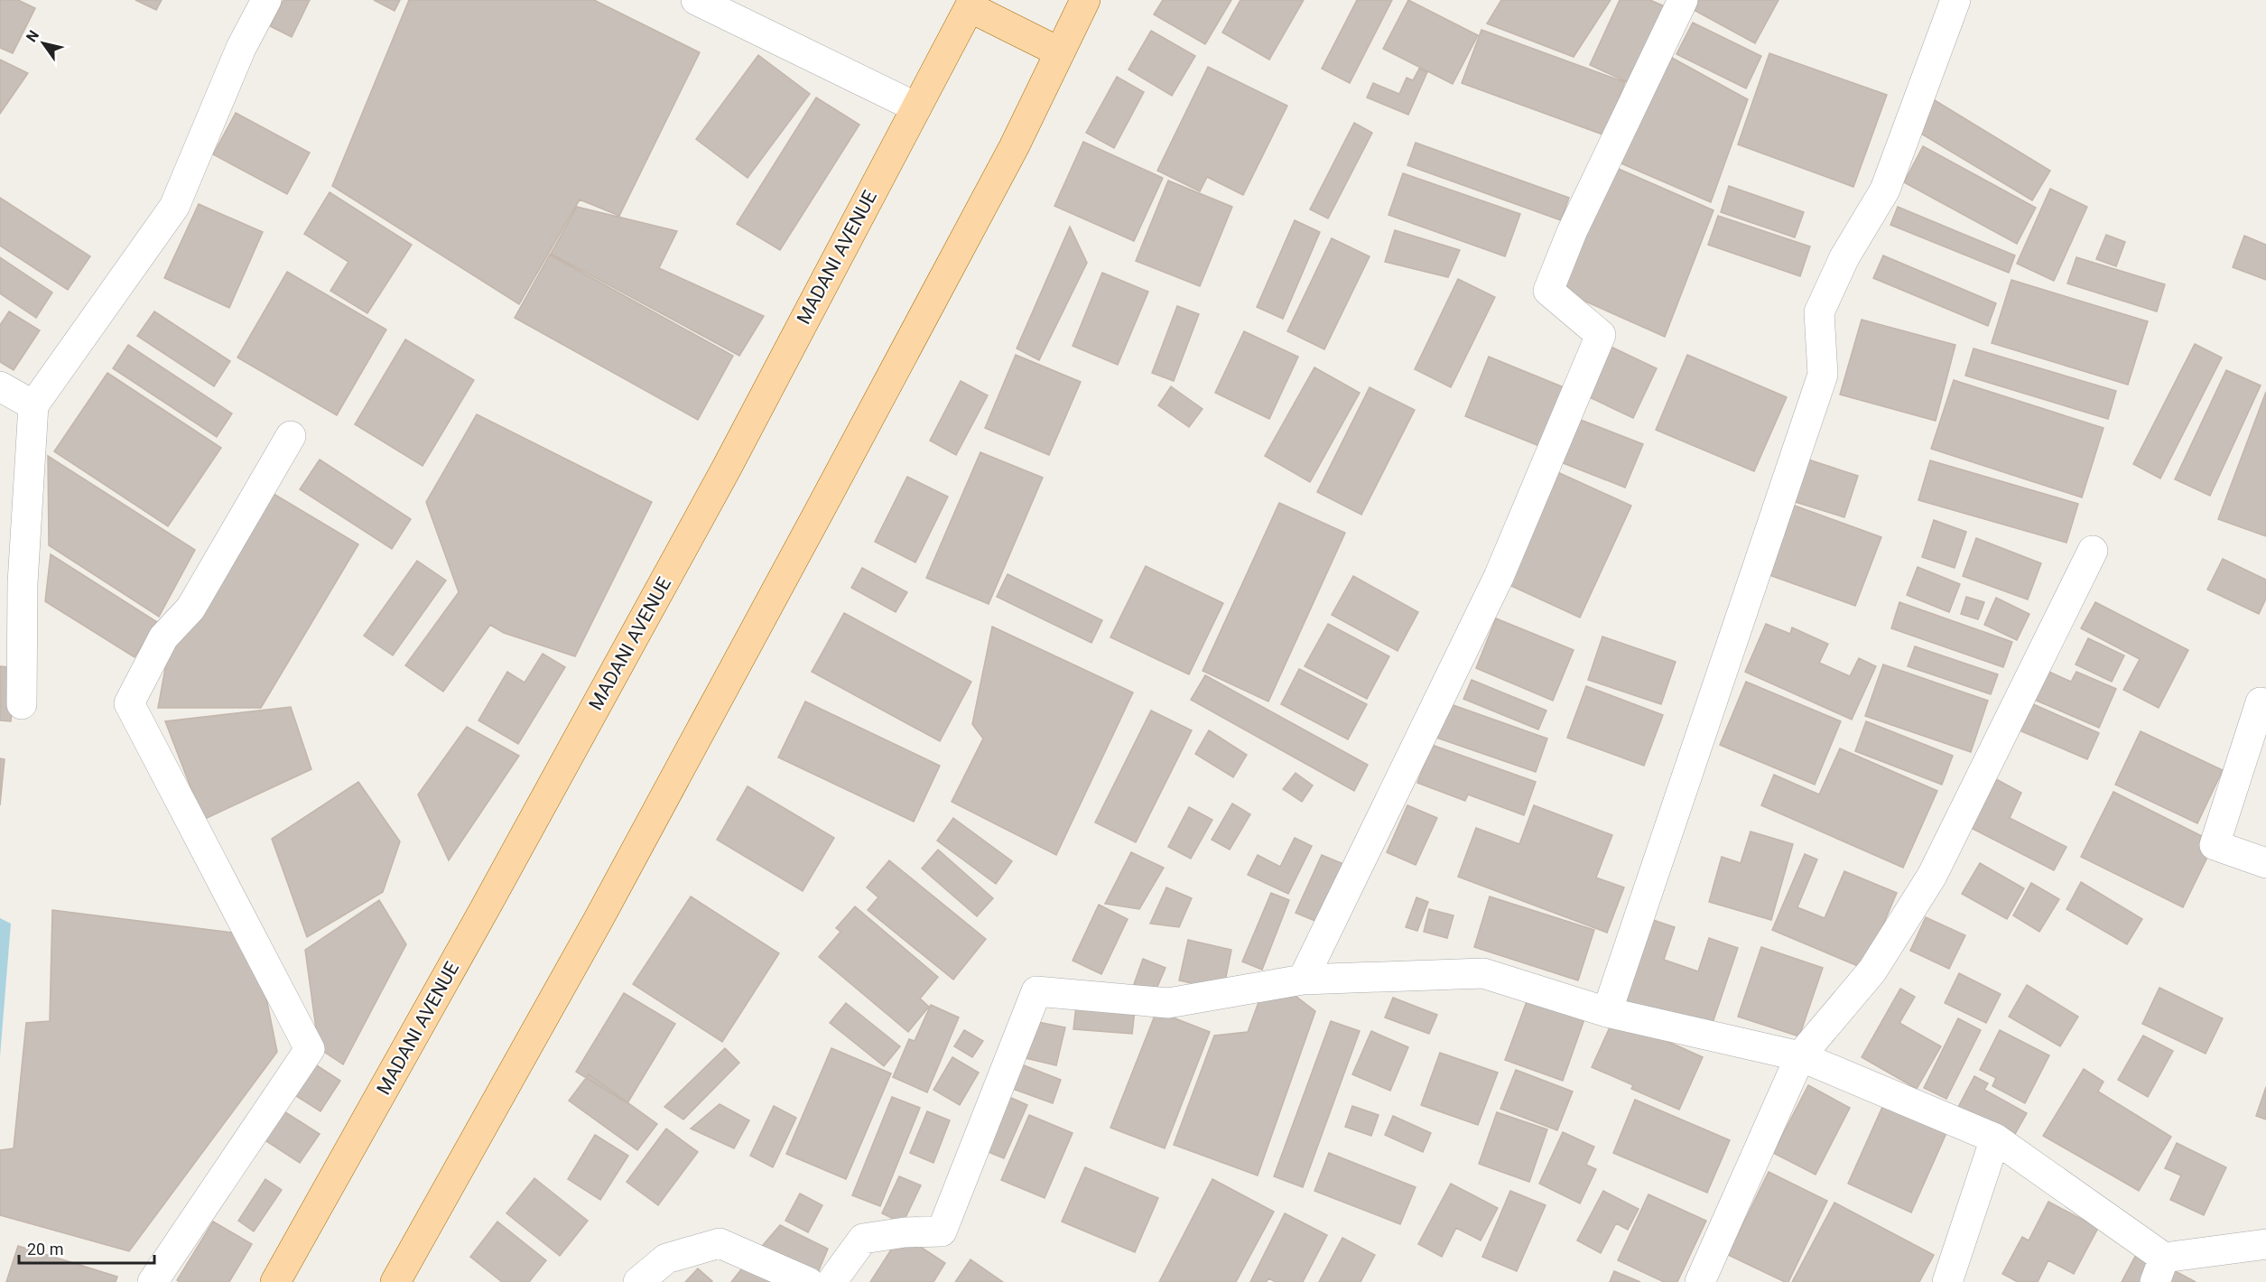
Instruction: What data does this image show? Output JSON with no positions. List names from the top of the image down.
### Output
{
  "streets": {
    "main road": ["MADANI AVENUE"]
  },
  "scale_bar": "20 m",
  "north": "top left"
}
